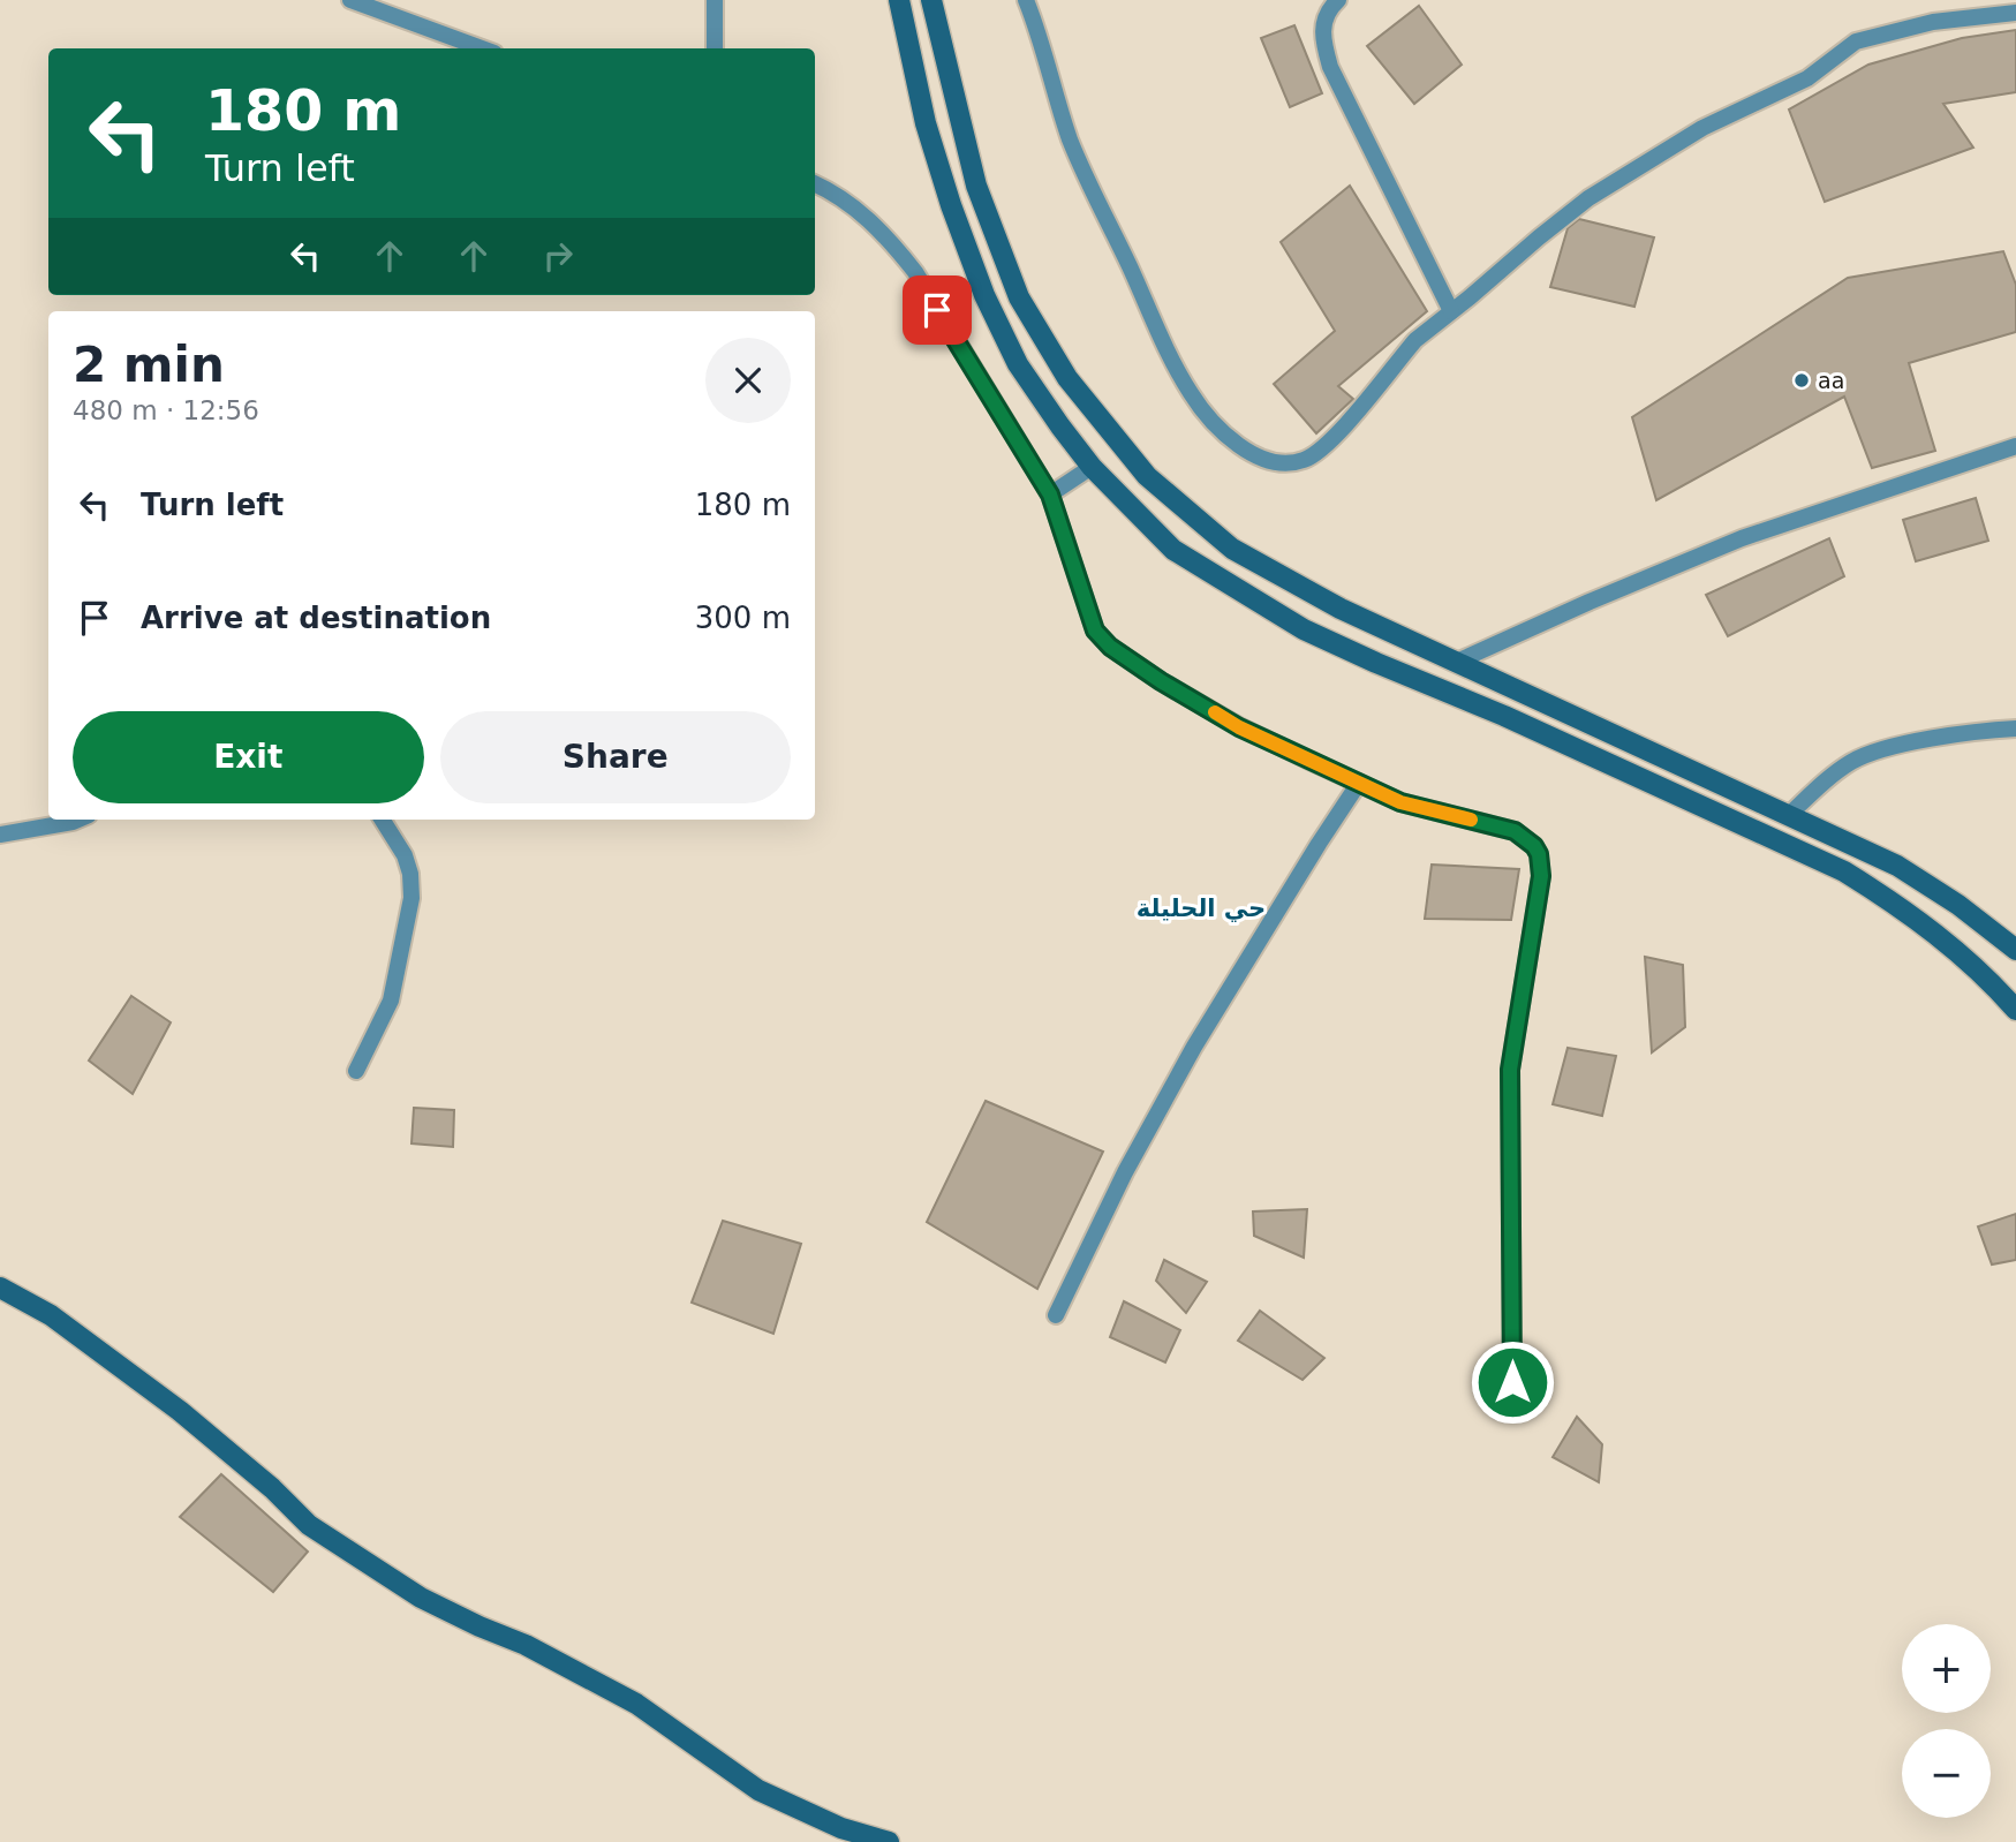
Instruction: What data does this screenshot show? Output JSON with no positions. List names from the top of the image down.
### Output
{
  "districts": ["حي الحليلة"],
  "places": ["aa"],
  "page": {
    "turn": ["180 m", "Turn left"],
    "heading": ["2 min", "480 m · 12:56"],
    "list": [
      {
        "name": "Turn left",
        "value": "180 m"
      },
      {
        "name": "Arrive at destination",
        "value": "300 m"
      }
    ],
    "buttons": ["Exit", "Share"],
    "map_buttons": ["+", "−"]
  }
}
